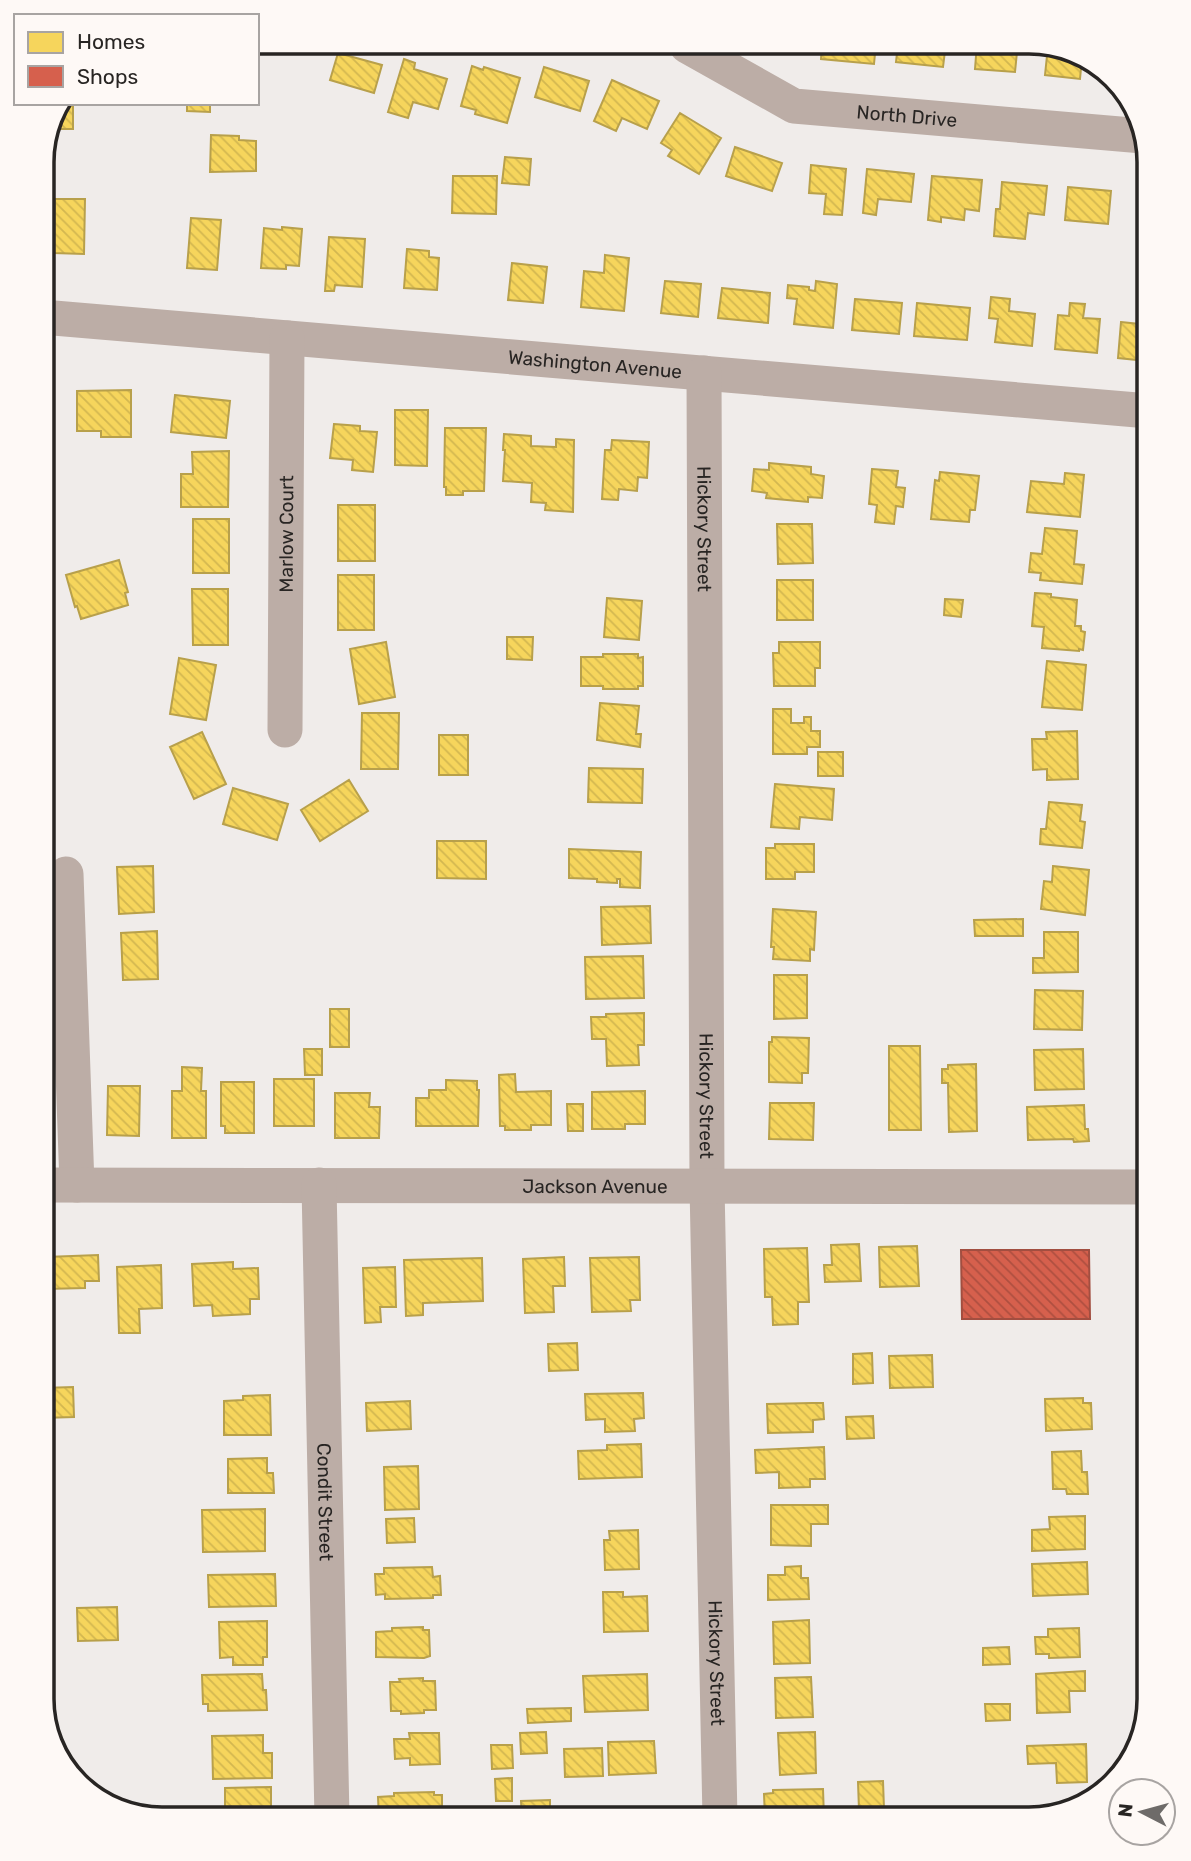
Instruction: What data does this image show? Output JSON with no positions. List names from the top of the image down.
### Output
{
  "streets": {
    "street": [
      "North Drive",
      "Washington Avenue",
      "Hickory Street",
      "Marlow Court",
      "Jackson Avenue",
      "Condit Street"
    ]
  },
  "crossings": [
    ["Washington Avenue", "Hickory Street"],
    ["Washington Avenue", "Marlow Court"],
    ["Hickory Street", "Jackson Avenue"],
    ["Jackson Avenue", "Condit Street"]
  ],
  "legend": ["Homes", "Shops"],
  "north": "left"
}
